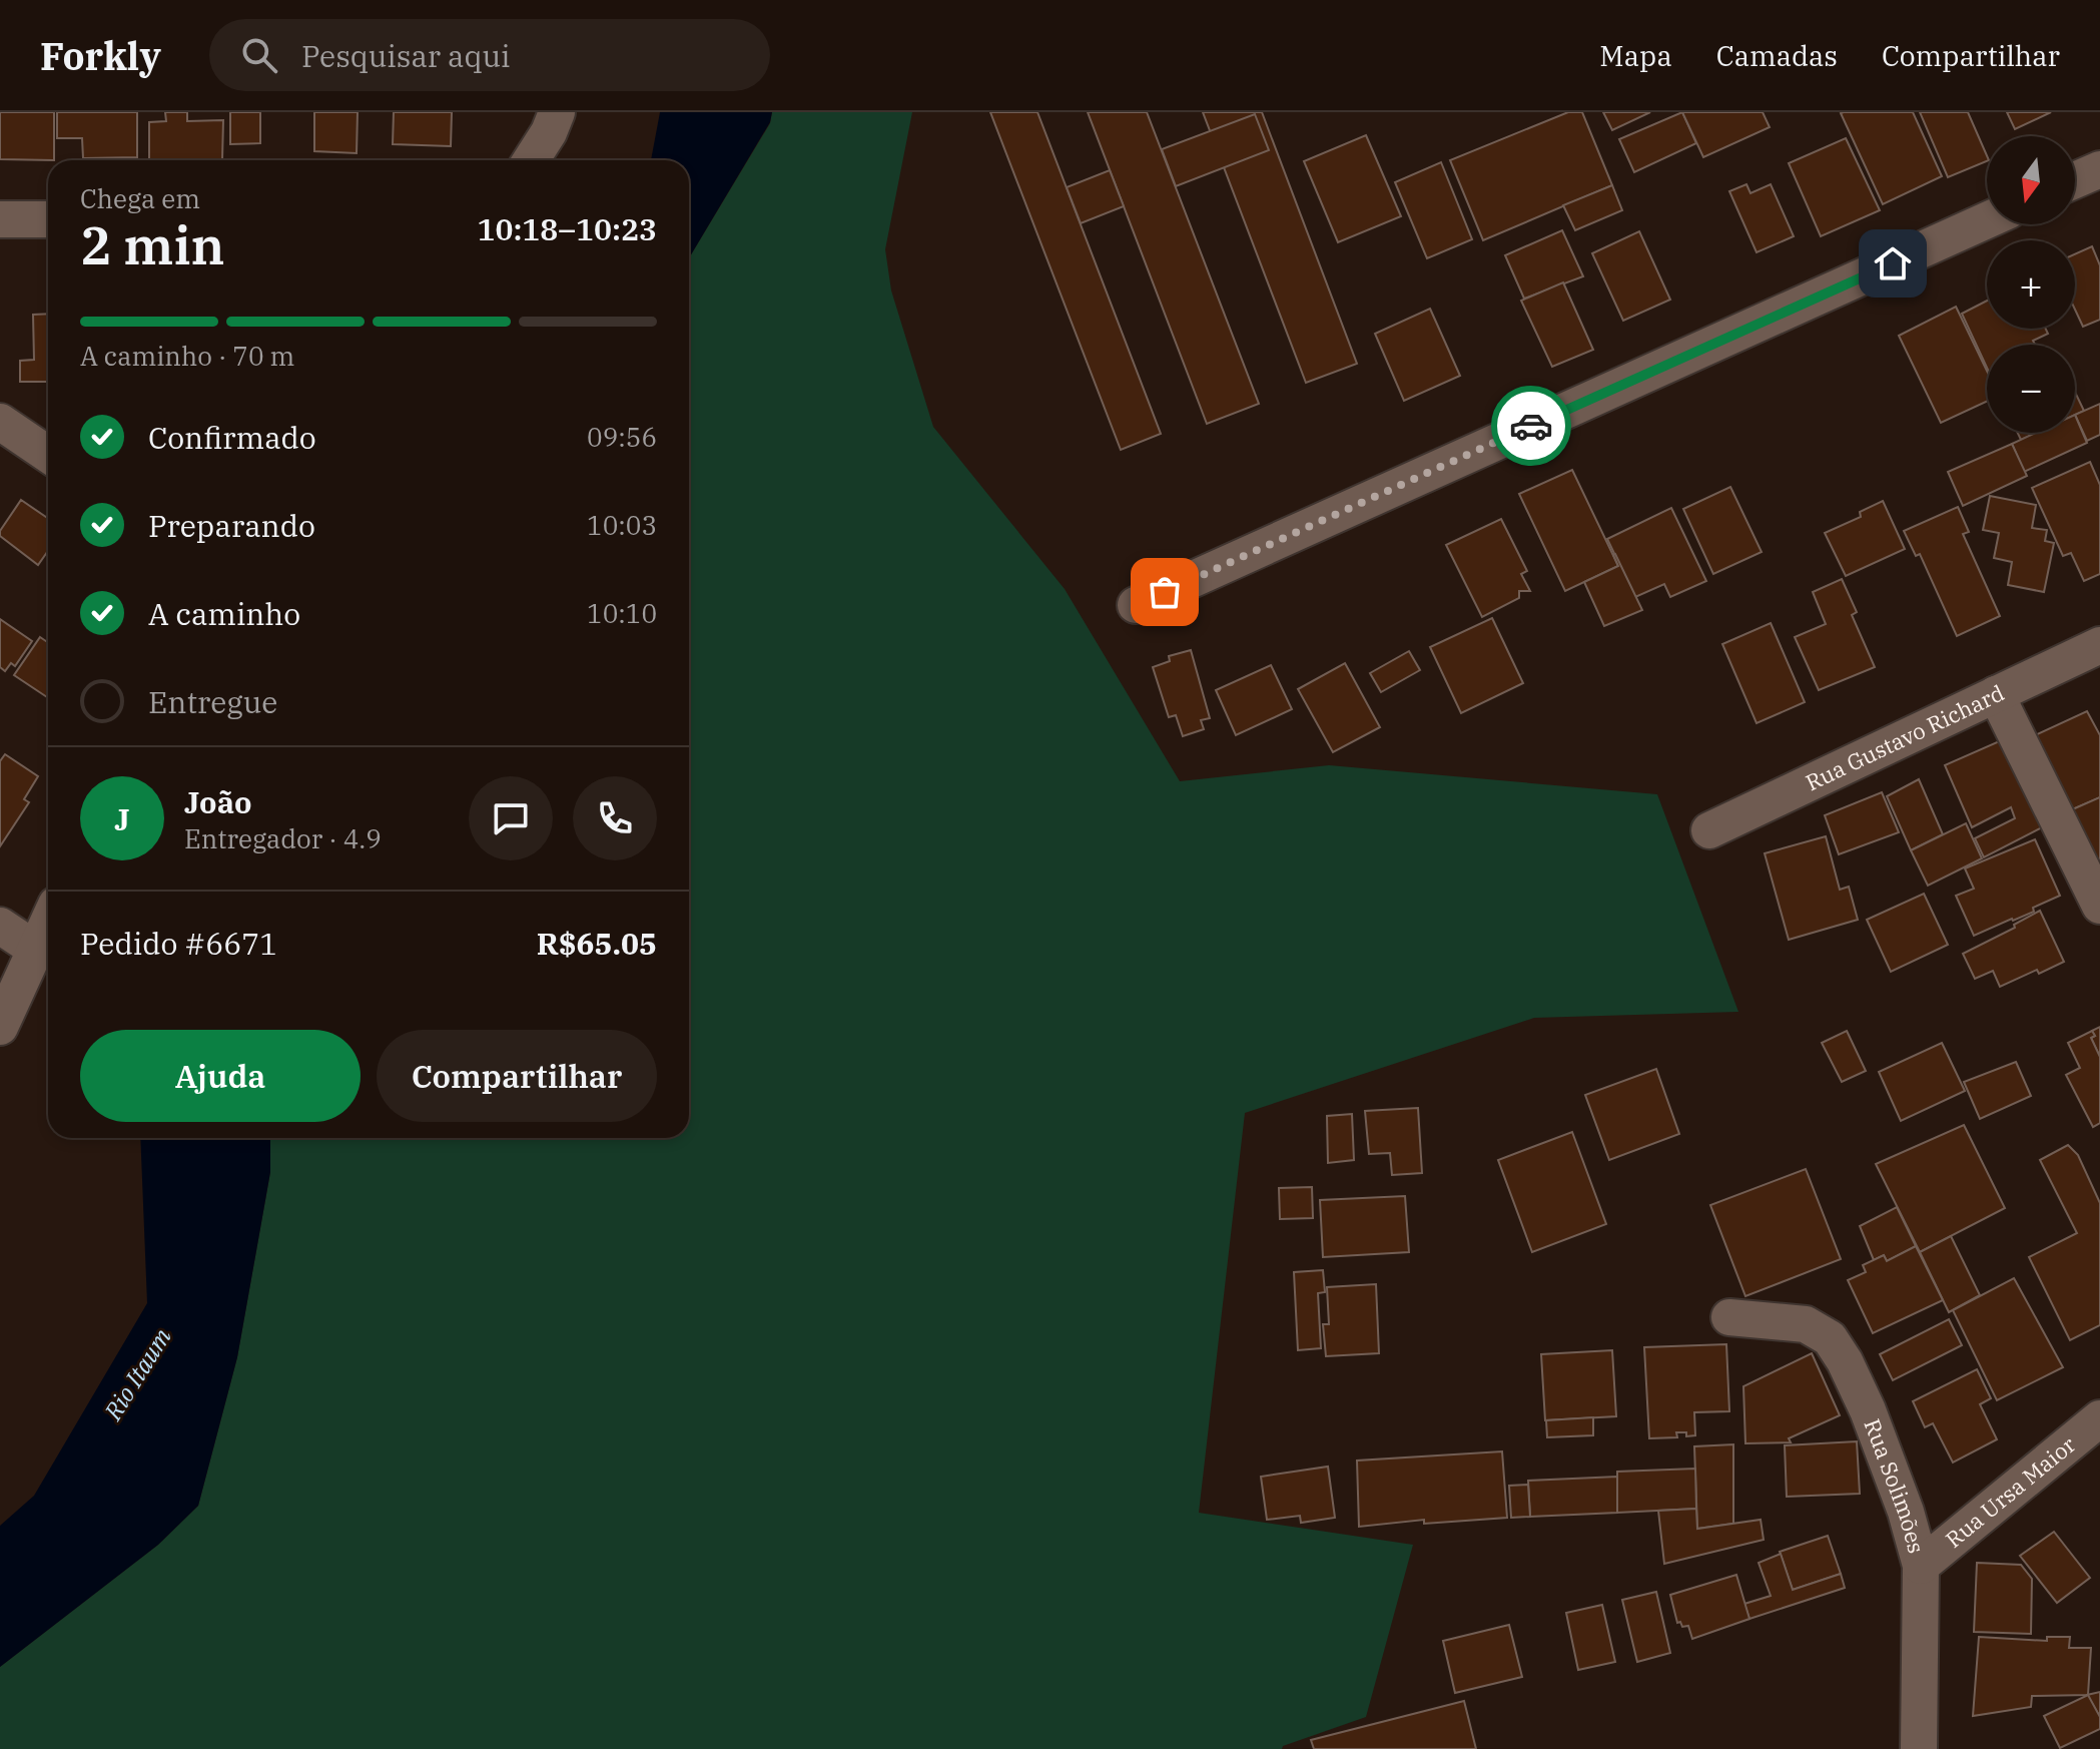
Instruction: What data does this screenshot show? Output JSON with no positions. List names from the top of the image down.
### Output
{
  "streets": {
    "street": ["Rua Gustavo Richard", "Rua Solimões", "Rua Ursa Maior"]
  },
  "crossings": [
    ["Rua Solimões", "Rua Ursa Maior"]
  ],
  "water": ["Rio Itaum"],
  "north": "bottom",
  "page": {
    "header": "Forkly",
    "search": "Pesquisar aqui",
    "nav": ["Mapa", "Camadas", "Compartilhar"],
    "map_buttons": ["+", "−"],
    "heading": ["2 min", "Chega em", "10:18–10:23"],
    "panel": [
      "João",
      "Entregador · 4.9",
      "Pedido #6671",
      "R$65.05"
    ],
    "bar": "A caminho · 70 m",
    "list": [
      ["Confirmado", "09:56"],
      ["Preparando", "10:03"],
      ["A caminho", "10:10"],
      "Entregue"
    ],
    "round": "J",
    "buttons": ["Ajuda", "Compartilhar"]
  }
}
